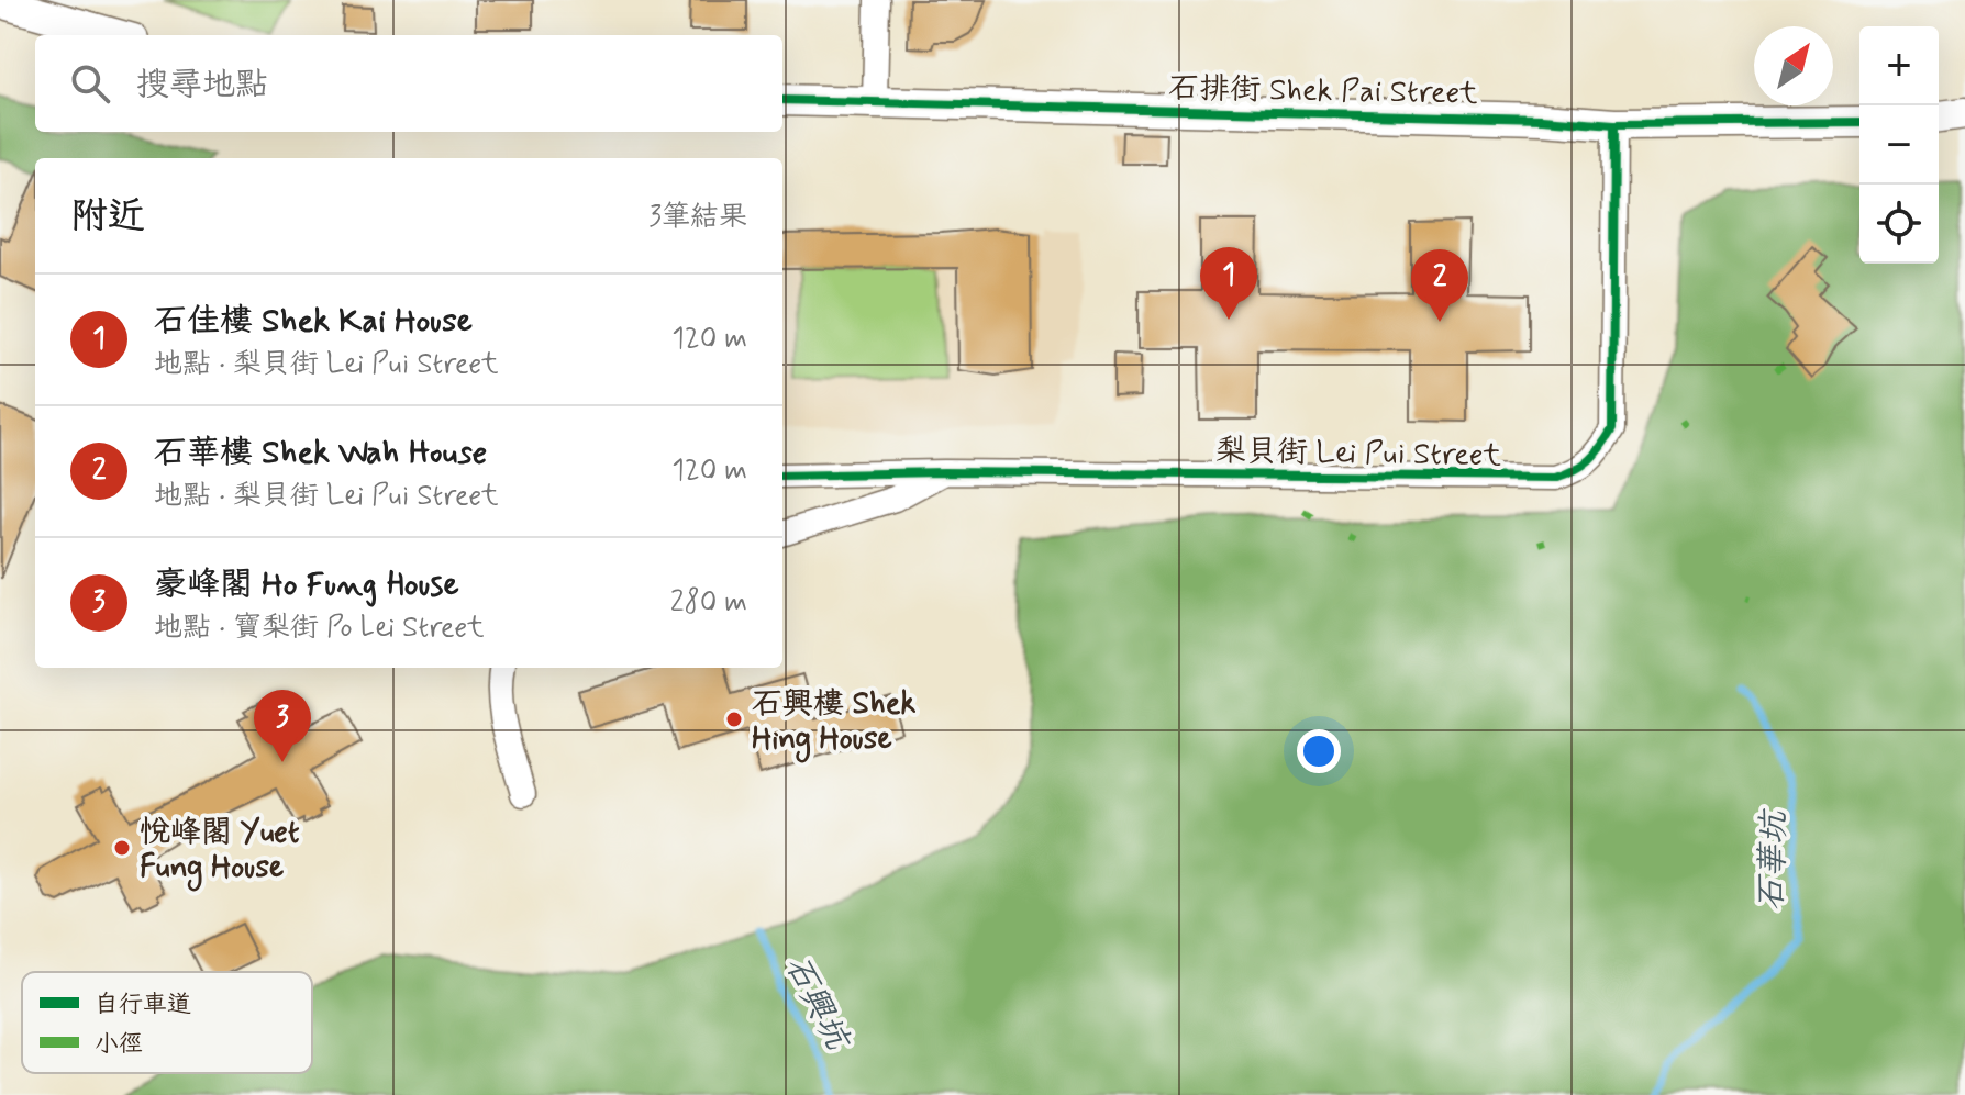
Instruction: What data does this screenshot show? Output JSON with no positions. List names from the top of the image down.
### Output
{
  "streets": {
    "street": ["石排街 Shek Pai Street", "梨貝街 Lei Pui Street"]
  },
  "crossings": [
    ["石排街 Shek Pai Street", "梨貝街 Lei Pui Street"]
  ],
  "water": ["石華坑", "石興坑"],
  "places": ["石興樓 Shek Hing House", "悅峰閣 Yuet Fung House"],
  "legend": ["自行車道", "小徑"],
  "north": "top right",
  "page": {
    "map_buttons": ["+", "−"],
    "search": "搜尋地點",
    "heading": ["附近", "3筆結果"],
    "pins": ["1", "2", "3"],
    "list": [
      {
        "mark": "1",
        "name": "石佳樓 Shek Kai House",
        "note": "地點 · 梨貝街 Lei Pui Street",
        "value": "120 m"
      },
      {
        "mark": "2",
        "name": "石華樓 Shek Wah House",
        "note": "地點 · 梨貝街 Lei Pui Street",
        "value": "120 m"
      },
      {
        "mark": "3",
        "name": "豪峰閣 Ho Fung House",
        "note": "地點 · 寶梨街 Po Lei Street",
        "value": "280 m"
      }
    ]
  }
}
